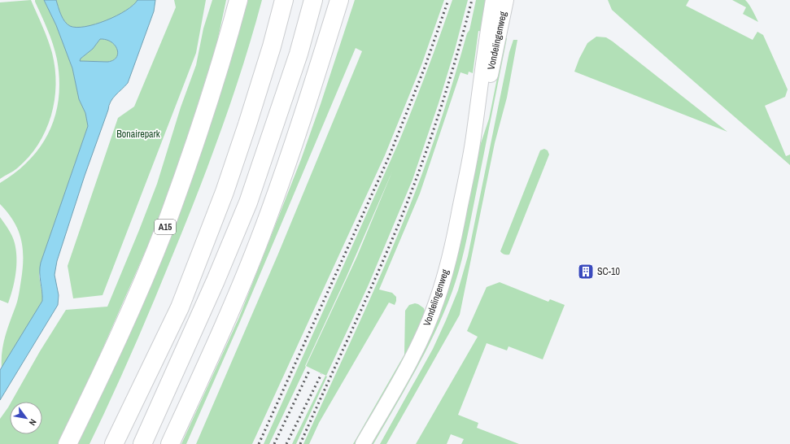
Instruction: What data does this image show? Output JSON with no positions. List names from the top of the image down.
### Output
{
  "streets": {
    "highway": ["A15"],
    "street": ["Vondelingenweg"]
  },
  "parks": ["Bonairepark"],
  "places": {
    "building": ["SC-10"]
  },
  "north": "bottom right"
}
